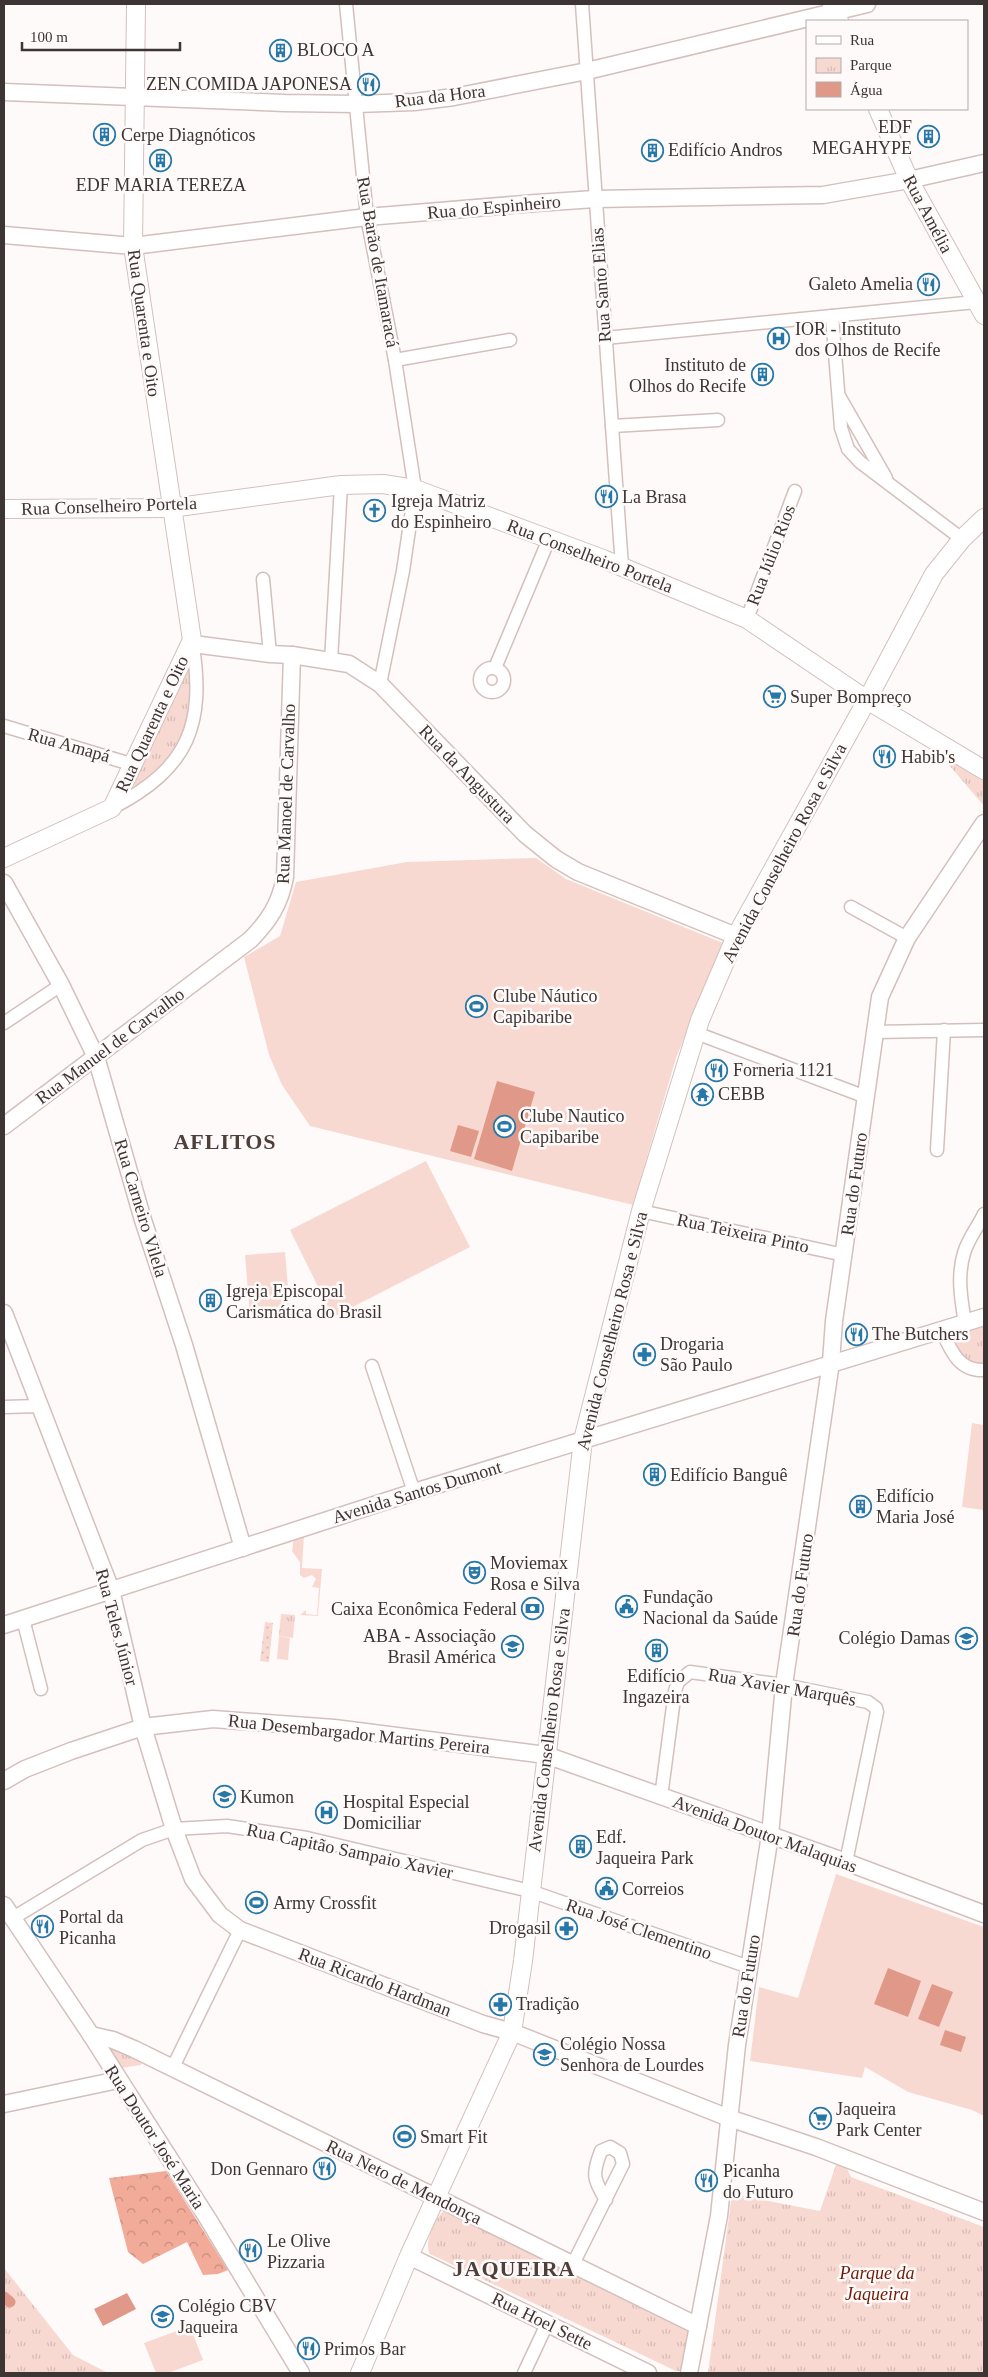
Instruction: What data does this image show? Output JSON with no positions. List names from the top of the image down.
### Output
{
  "streets": {
    "main road": [
      "Rua Amélia",
      "Rua Quarenta e Oito",
      "Rua Conselheiro Portela",
      "Avenida Conselheiro Rosa e Silva"
    ],
    "street": [
      "Rua da Hora",
      "Rua do Espinheiro",
      "Rua Barão de Itamaracá",
      "Rua Santo Elias",
      "Rua Júlio Rios",
      "Rua Amapá",
      "Rua da Angustura",
      "Rua Manoel de Carvalho",
      "Rua Manuel de Carvalho",
      "Rua do Futuro",
      "Rua Carneiro Vilela",
      "Rua Teixeira Pinto",
      "Avenida Santos Dumont",
      "Rua Teles Júnior",
      "Rua Xavier Marquês",
      "Rua Desembargador Martins Pereira",
      "Avenida Doutor Malaquias",
      "Rua Capitão Sampaio Xavier",
      "Rua José Clementino",
      "Rua Ricardo Hardman",
      "Rua Doutor José Maria",
      "Rua Neto de Mendonça",
      "Rua Hoel Sette"
    ]
  },
  "crossings": [
    ["Rua da Hora", "Rua Barão de Itamaracá"],
    ["Rua da Hora", "Rua Santo Elias"],
    ["Rua da Hora", "Rua Quarenta e Oito"],
    ["Rua do Espinheiro", "Rua Amélia"],
    ["Rua do Espinheiro", "Rua Barão de Itamaracá"],
    ["Rua do Espinheiro", "Rua Santo Elias"],
    ["Rua do Espinheiro", "Rua Quarenta e Oito"],
    ["Rua Barão de Itamaracá", "Rua Conselheiro Portela"],
    ["Rua Barão de Itamaracá", "Rua da Angustura"],
    ["Rua Santo Elias", "Rua Conselheiro Portela"],
    ["Rua Quarenta e Oito", "Rua Conselheiro Portela"],
    ["Rua Quarenta e Oito", "Rua Amapá"],
    ["Rua Quarenta e Oito", "Rua da Angustura"],
    ["Rua Conselheiro Portela", "Rua Júlio Rios"],
    ["Rua Conselheiro Portela", "Avenida Conselheiro Rosa e Silva"],
    ["Rua da Angustura", "Rua Manoel de Carvalho"],
    ["Rua da Angustura", "Avenida Conselheiro Rosa e Silva"],
    ["Rua Manoel de Carvalho", "Rua Manuel de Carvalho"],
    ["Avenida Conselheiro Rosa e Silva", "Rua Teixeira Pinto"],
    ["Avenida Conselheiro Rosa e Silva", "Avenida Santos Dumont"],
    ["Avenida Conselheiro Rosa e Silva", "Rua Desembargador Martins Pereira"],
    ["Avenida Conselheiro Rosa e Silva", "Avenida Doutor Malaquias"],
    ["Avenida Conselheiro Rosa e Silva", "Rua Capitão Sampaio Xavier"],
    ["Avenida Conselheiro Rosa e Silva", "Rua José Clementino"],
    ["Avenida Conselheiro Rosa e Silva", "Rua Ricardo Hardman"],
    ["Avenida Conselheiro Rosa e Silva", "Rua Neto de Mendonça"],
    ["Avenida Conselheiro Rosa e Silva", "Rua Hoel Sette"],
    ["Rua Manuel de Carvalho", "Rua Carneiro Vilela"],
    ["Rua do Futuro", "Rua Teixeira Pinto"],
    ["Rua do Futuro", "Avenida Santos Dumont"],
    ["Rua do Futuro", "Rua Xavier Marquês"],
    ["Rua do Futuro", "Avenida Doutor Malaquias"],
    ["Rua do Futuro", "Rua José Clementino"],
    ["Rua do Futuro", "Rua Ricardo Hardman"],
    ["Rua do Futuro", "Rua Neto de Mendonça"],
    ["Rua Carneiro Vilela", "Avenida Santos Dumont"],
    ["Avenida Santos Dumont", "Rua Teles Júnior"],
    ["Rua Teles Júnior", "Rua Desembargador Martins Pereira"],
    ["Rua Teles Júnior", "Rua Capitão Sampaio Xavier"],
    ["Rua Teles Júnior", "Rua Ricardo Hardman"],
    ["Rua Xavier Marquês", "Avenida Doutor Malaquias"],
    ["Rua Desembargador Martins Pereira", "Avenida Doutor Malaquias"],
    ["Rua Capitão Sampaio Xavier", "Rua José Clementino"],
    ["Rua Capitão Sampaio Xavier", "Rua Doutor José Maria"],
    ["Rua Doutor José Maria", "Rua Neto de Mendonça"]
  ],
  "districts": ["AFLITOS", "JAQUEIRA"],
  "parks": ["Parque da Jaqueira"],
  "places": {
    "building": [
      "BLOCO A",
      "Cerpe Diagnóticos",
      "EDF MEGAHYPE",
      "Edifício Andros",
      "EDF MARIA TEREZA",
      "Instituto de Olhos do Recife",
      "Igreja Episcopal Carismática do Brasil",
      "Edifício Banguê",
      "Edifício Maria José",
      "Edifício Ingazeira",
      "Edf. Jaqueira Park"
    ],
    "restaurant": [
      "ZEN COMIDA JAPONESA",
      "Galeto Amelia",
      "La Brasa",
      "Habib's",
      "Forneria 1121",
      "The Butchers",
      "Portal da Picanha",
      "Don Gennaro",
      "Picanha do Futuro",
      "Le Olive Pizzaria",
      "Primos Bar"
    ],
    "hospital": ["IOR - Instituto dos Olhos de Recife", "Hospital Especial Domiciliar"],
    "church": ["Igreja Matriz do Espinheiro"],
    "supermarket": ["Super Bompreço", "Jaqueira Park Center"],
    "sports": [
      "Clube Náutico Capibaribe",
      "Clube Nautico Capibaribe",
      "Army Crossfit",
      "Smart Fit"
    ],
    "temple": ["CEBB"],
    "pharmacy": ["Drogaria São Paulo", "Drogasil", "Tradição"],
    "theatre": ["Moviemax Rosa e Silva"],
    "public building": ["Fundação Nacional da Saúde", "Correios"],
    "bank": ["Caixa Econômica Federal"],
    "school or university": [
      "Colégio Damas",
      "ABA - Associação Brasil América",
      "Kumon",
      "Colégio Nossa Senhora de Lourdes",
      "Colégio CBV Jaqueira"
    ]
  },
  "legend": ["Rua", "Parque", "Água"],
  "scale_bar": "100 m"
}
